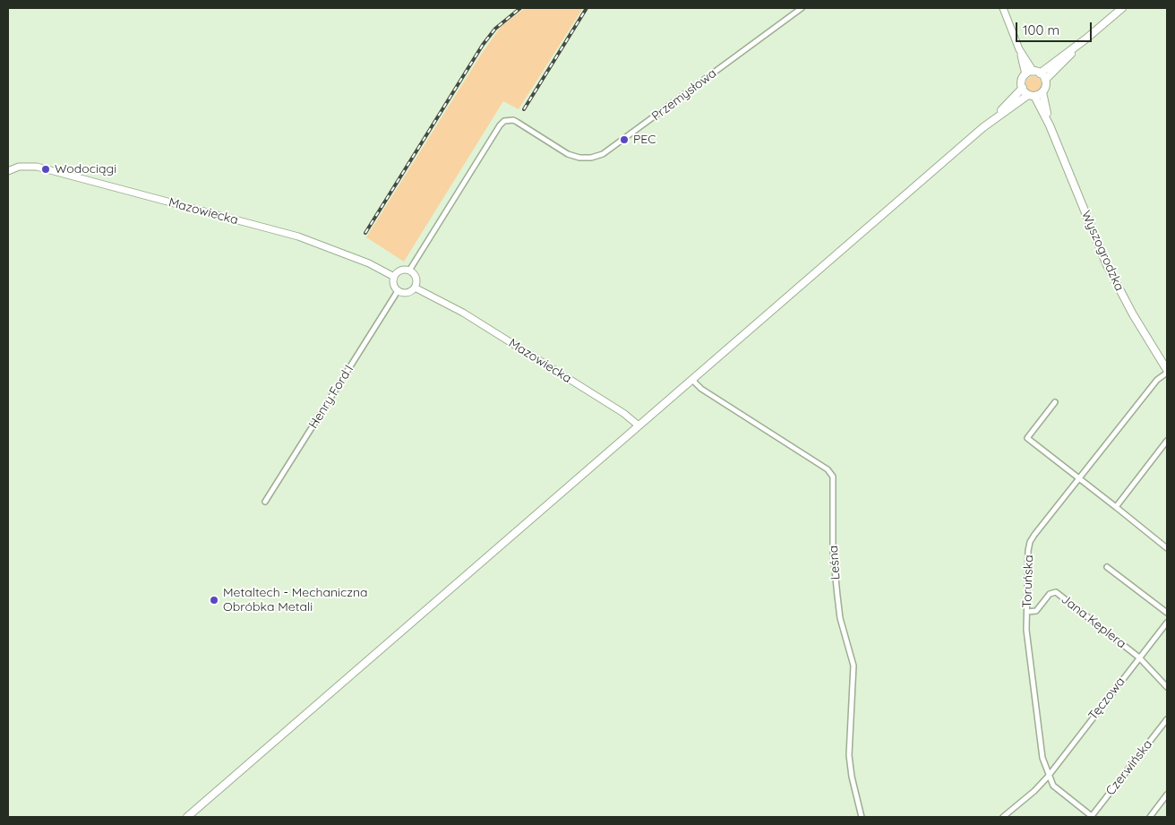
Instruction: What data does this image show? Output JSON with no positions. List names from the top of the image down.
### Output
{
  "streets": {
    "main road": ["Wyszogrodzka"],
    "street": [
      "Przemysłowa",
      "Mazowiecka",
      "Henry Ford I",
      "Leśna",
      "Toruńska",
      "Jana Keplera",
      "Tęczowa",
      "Czerwińska"
    ]
  },
  "crossings": [
    ["Przemysłowa", "Mazowiecka"],
    ["Przemysłowa", "Henry Ford I"],
    ["Mazowiecka", "Henry Ford I"],
    ["Wyszogrodzka", "Toruńska"],
    ["Toruńska", "Jana Keplera"],
    ["Toruńska", "Tęczowa"],
    ["Toruńska", "Czerwińska"],
    ["Jana Keplera", "Tęczowa"]
  ],
  "places": ["PEC", "Wodociągi", "Metaltech - Mechaniczna Obróbka Metali"],
  "scale_bar": "100 m"
}
